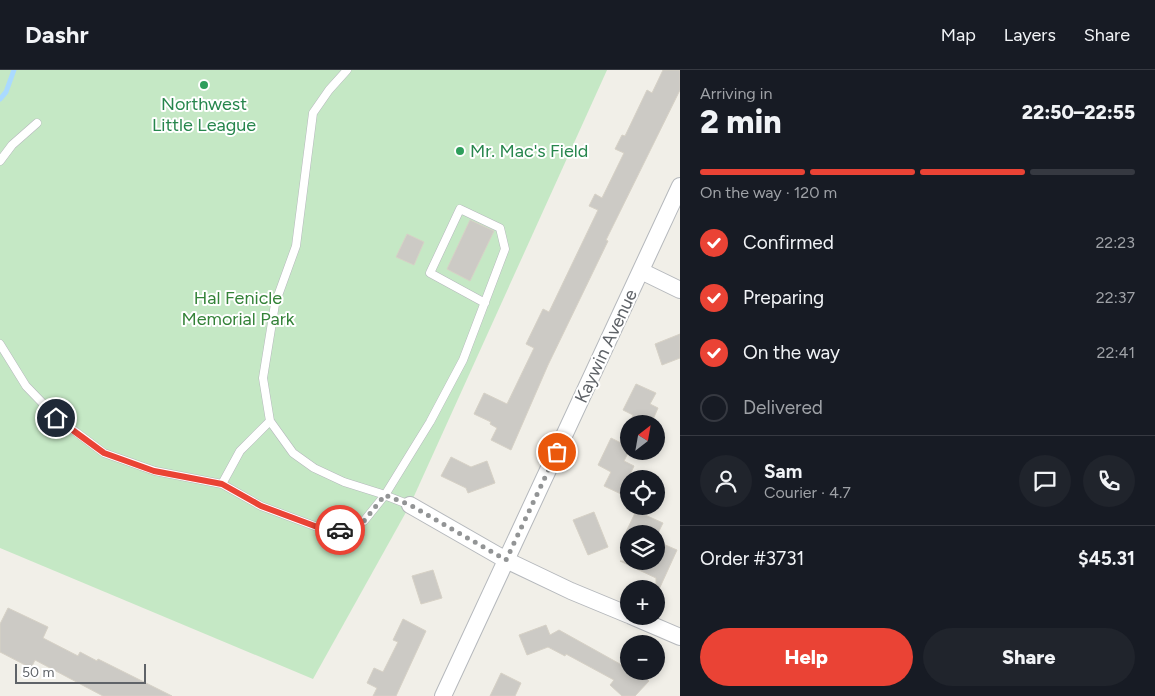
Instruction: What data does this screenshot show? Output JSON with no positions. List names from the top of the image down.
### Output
{
  "streets": {
    "street": ["Kaywin Avenue"]
  },
  "parks": ["Hal Fenicle Memorial Park"],
  "places": ["Northwest Little League", "Mr. Mac's Field"],
  "scale_bar": "50 m",
  "north": "top right",
  "page": {
    "header": "Dashr",
    "nav": ["Map", "Layers", "Share"],
    "heading": ["2 min", "Arriving in", "22:50–22:55"],
    "panel": [
      "Sam",
      "Courier · 4.7",
      "Order #3731",
      "$45.31"
    ],
    "bar": "On the way · 120 m",
    "list": [
      ["Confirmed", "22:23"],
      ["Preparing", "22:37"],
      ["On the way", "22:41"],
      "Delivered"
    ],
    "map_buttons": ["+", "−"],
    "buttons": ["Help", "Share"],
    "scale": "50 m"
  }
}
